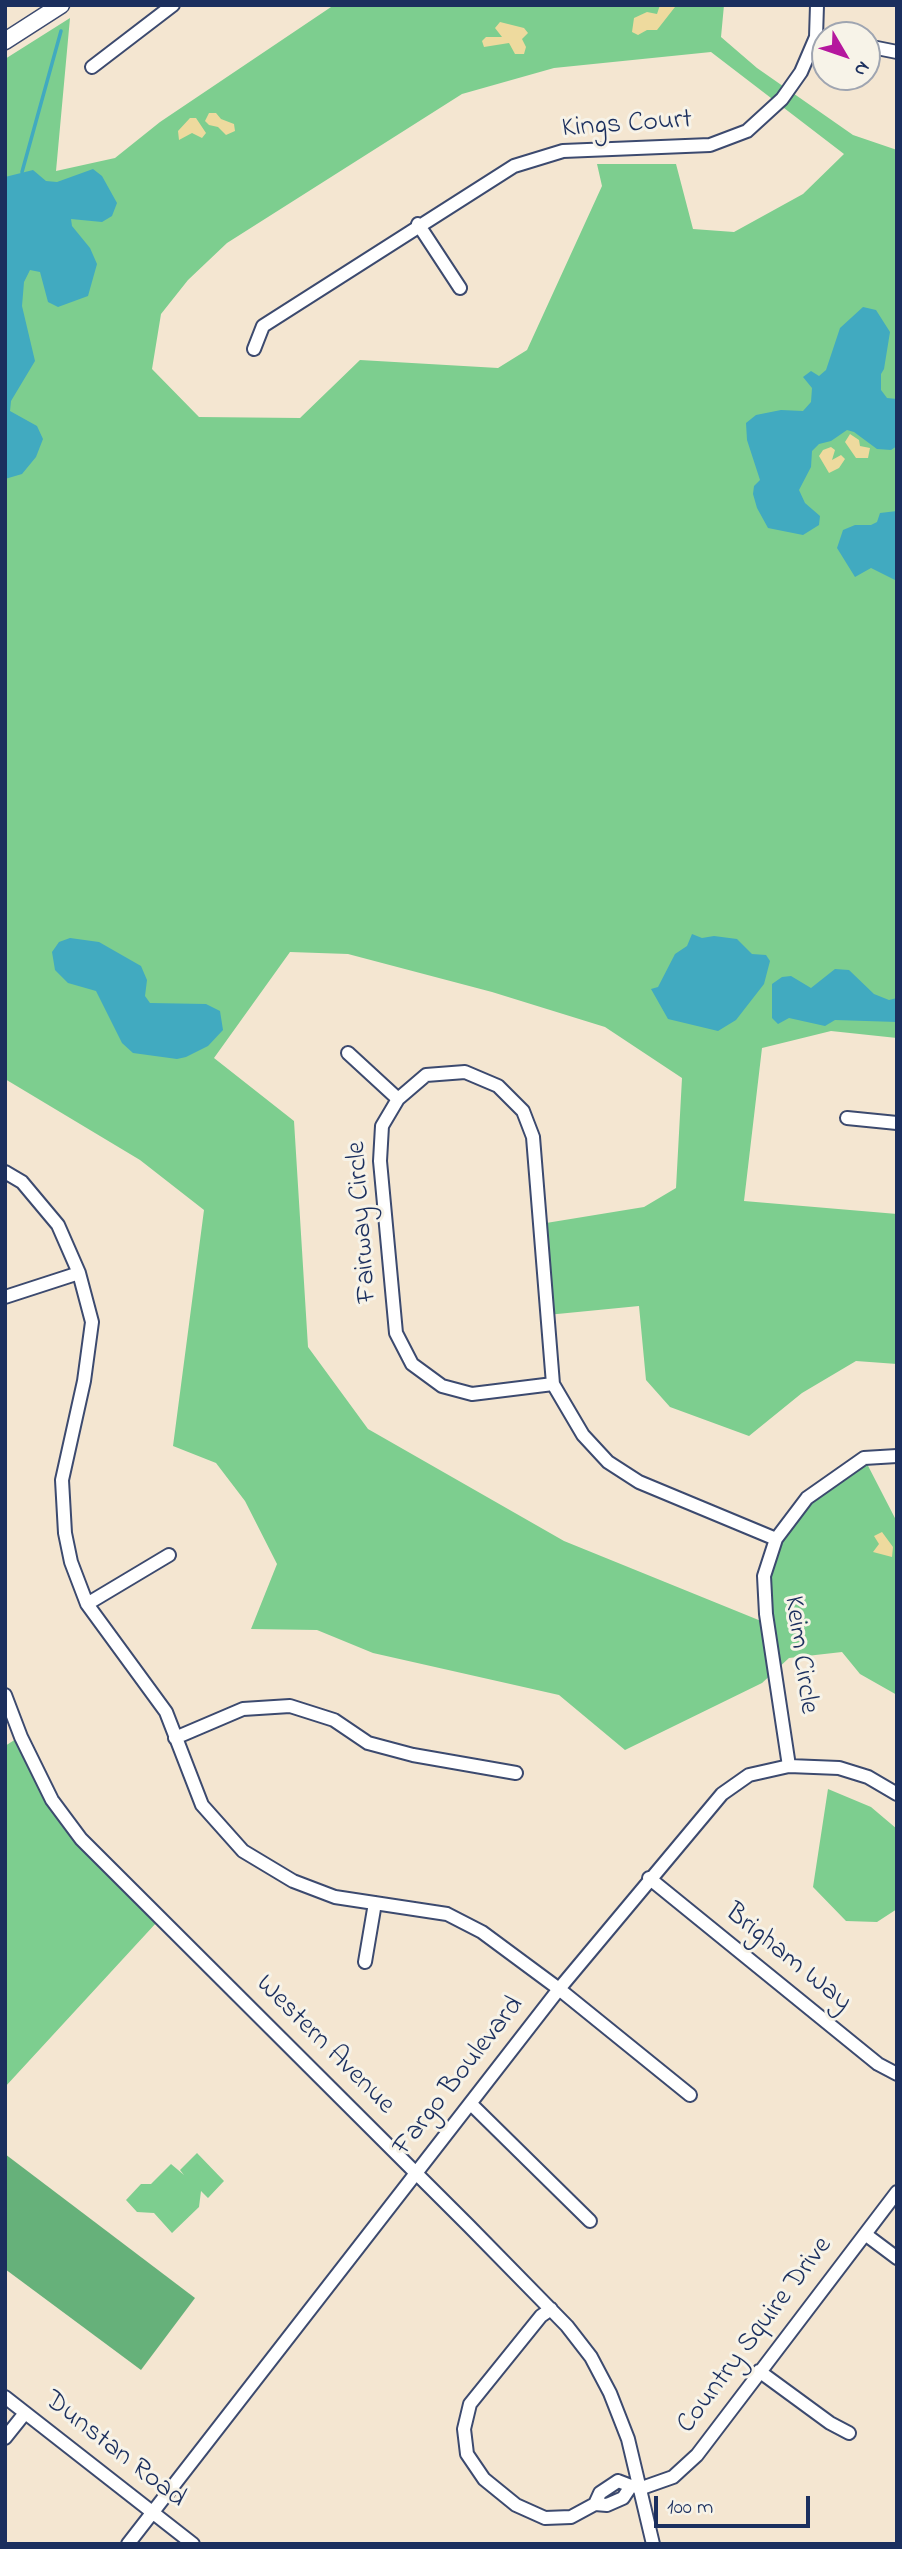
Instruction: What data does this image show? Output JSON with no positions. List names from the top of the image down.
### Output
{
  "streets": {
    "street": [
      "Kings Court",
      "Fairway Circle",
      "Keim Circle",
      "Brigham Way",
      "Western Avenue",
      "Fargo Boulevard",
      "Country Squire Drive",
      "Dunstan Road"
    ]
  },
  "crossings": [
    ["Fairway Circle", "Keim Circle"],
    ["Keim Circle", "Fargo Boulevard"],
    ["Brigham Way", "Fargo Boulevard"],
    ["Western Avenue", "Fargo Boulevard"],
    ["Western Avenue", "Country Squire Drive"],
    ["Fargo Boulevard", "Dunstan Road"]
  ],
  "scale_bar": "100 m",
  "north": "bottom right"
}
